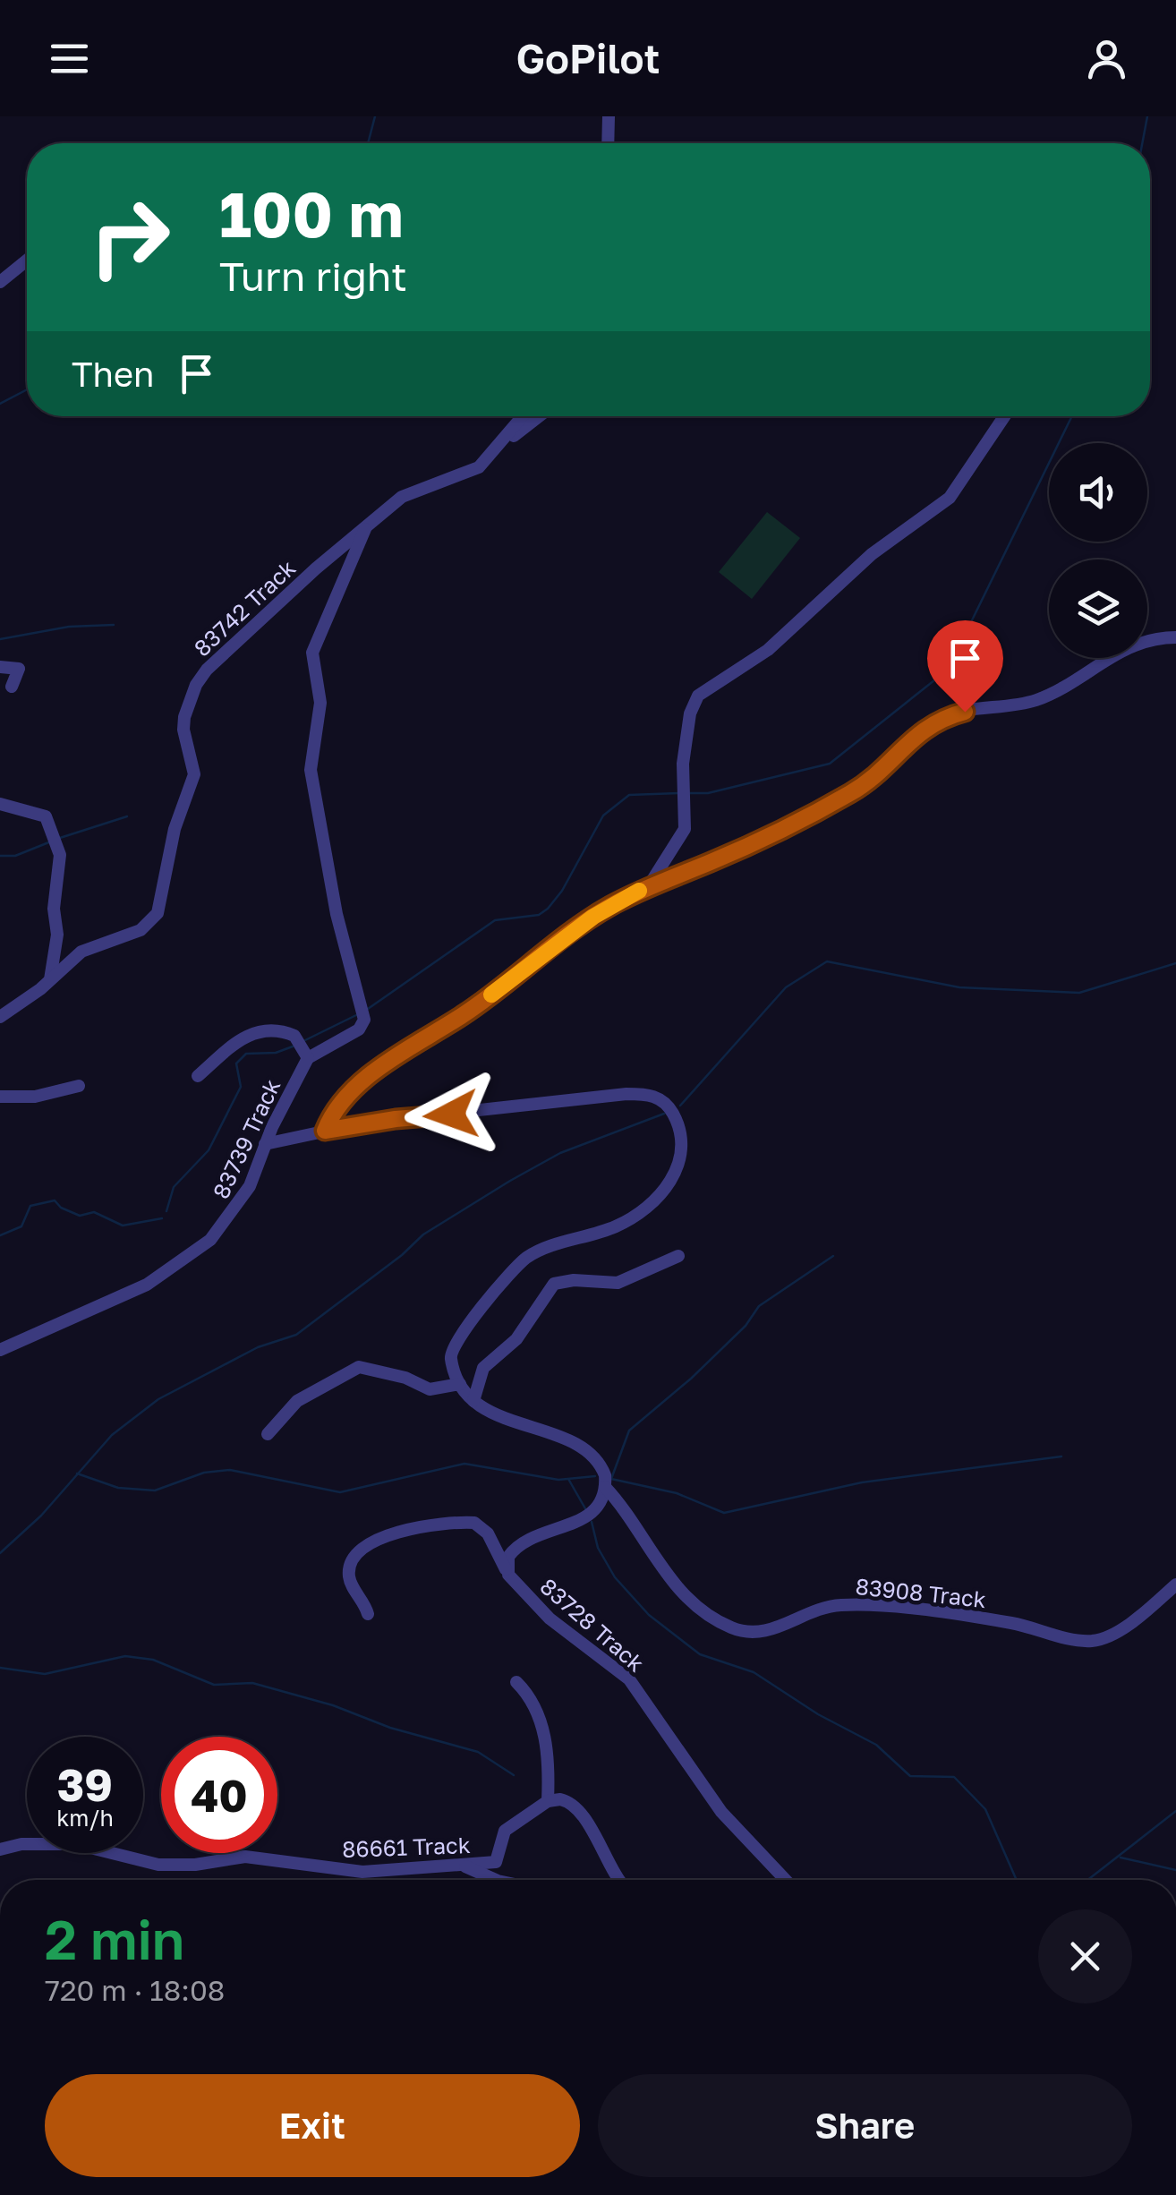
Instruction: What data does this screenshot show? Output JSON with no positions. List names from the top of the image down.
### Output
{
  "streets": {
    "street": [
      "83742 Track",
      "83739 Track",
      "83908 Track",
      "83728 Track",
      "86661 Track"
    ]
  },
  "page": {
    "header": "GoPilot",
    "turn": ["100 m", "Turn right"],
    "then": "Then",
    "speed": "39 km/h",
    "limit": "40",
    "heading": ["2 min", "720 m · 18:08"],
    "buttons": ["Exit", "Share"]
  }
}
